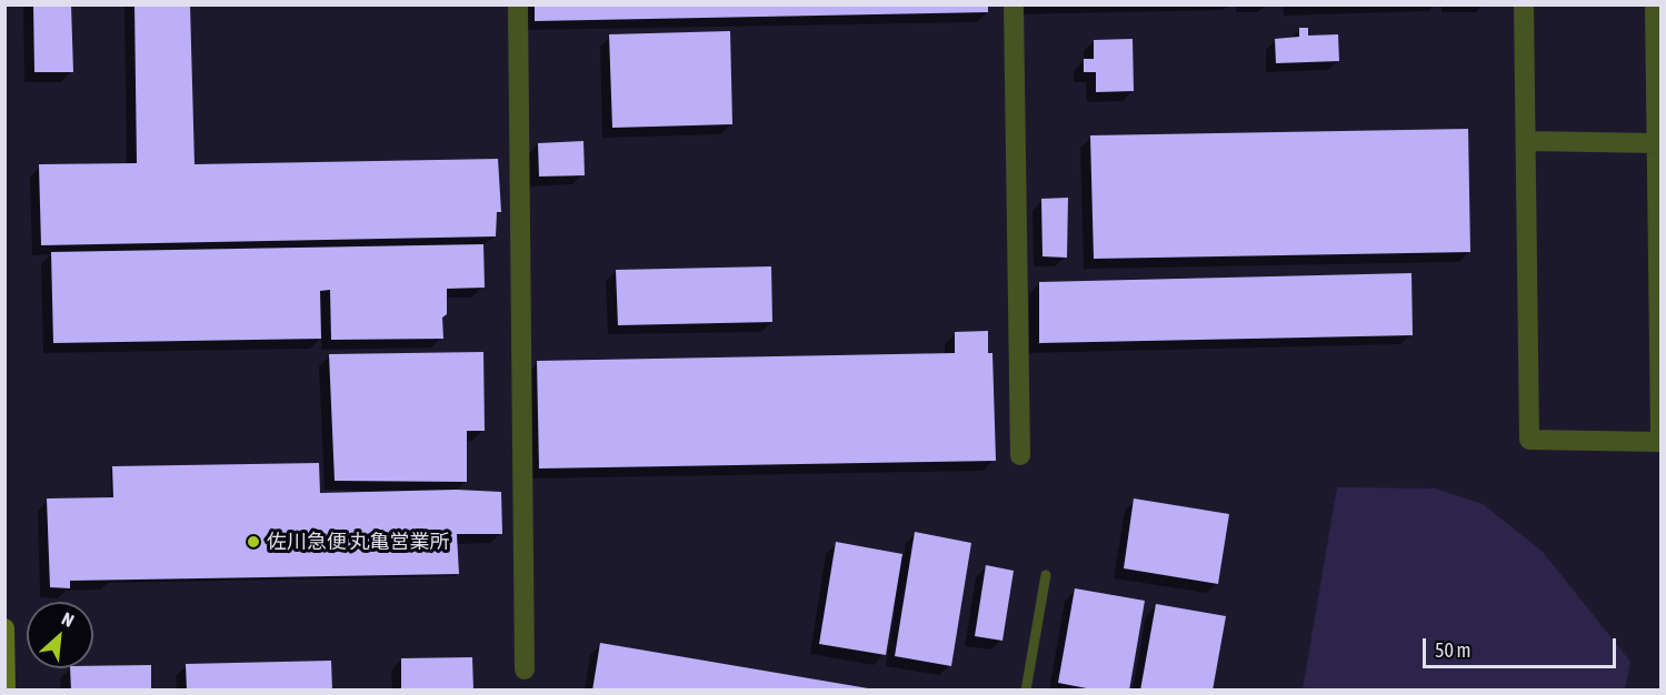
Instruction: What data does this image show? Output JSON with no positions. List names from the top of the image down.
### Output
{
  "places": ["佐川急便 丸亀営業所"],
  "scale_bar": "50 m",
  "north": "top right"
}
